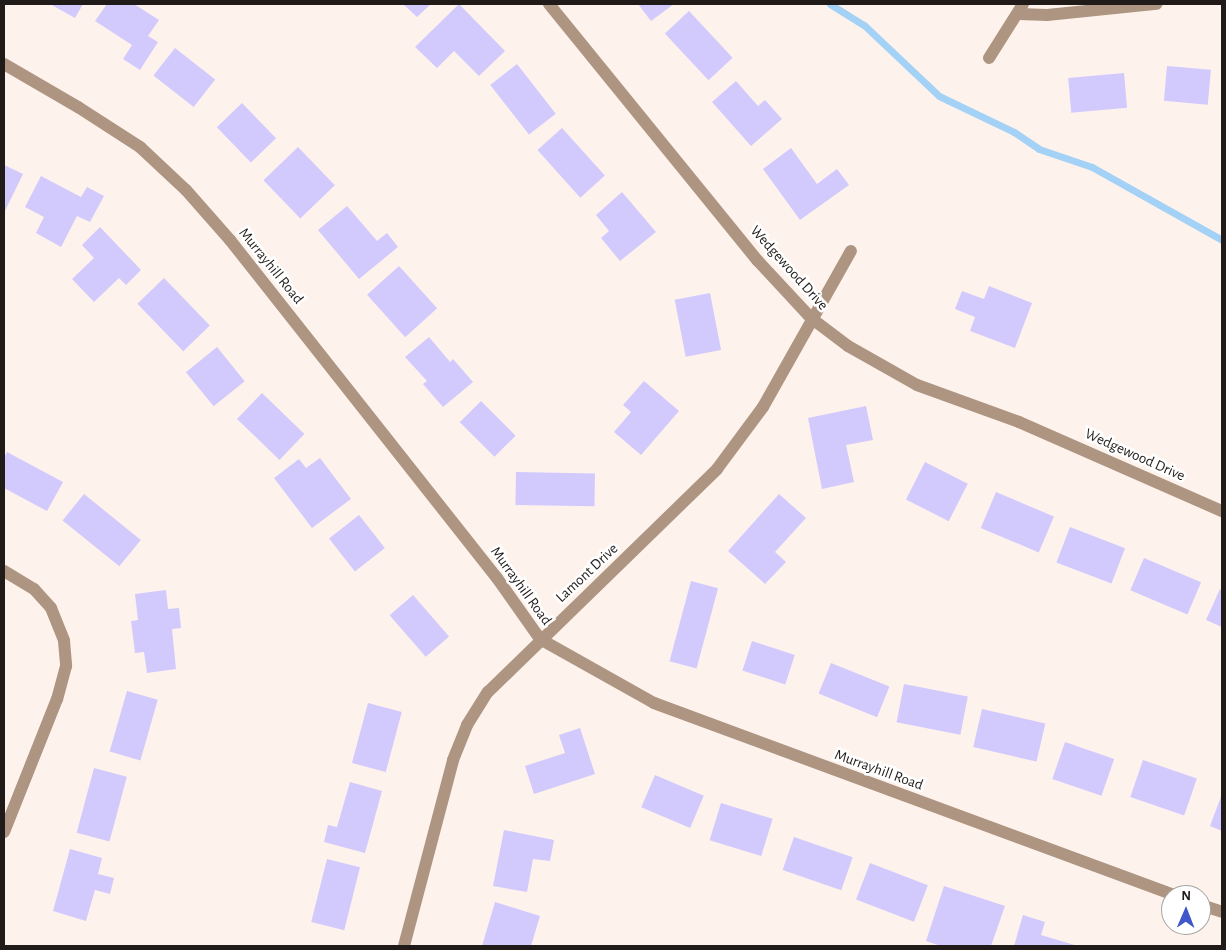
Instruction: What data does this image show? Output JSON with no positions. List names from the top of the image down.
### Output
{
  "streets": {
    "street": ["Murrayhill Road", "Wedgewood Drive", "Lamont Drive"]
  },
  "crossings": [
    ["Murrayhill Road", "Lamont Drive"],
    ["Wedgewood Drive", "Lamont Drive"]
  ],
  "north": "top"
}
